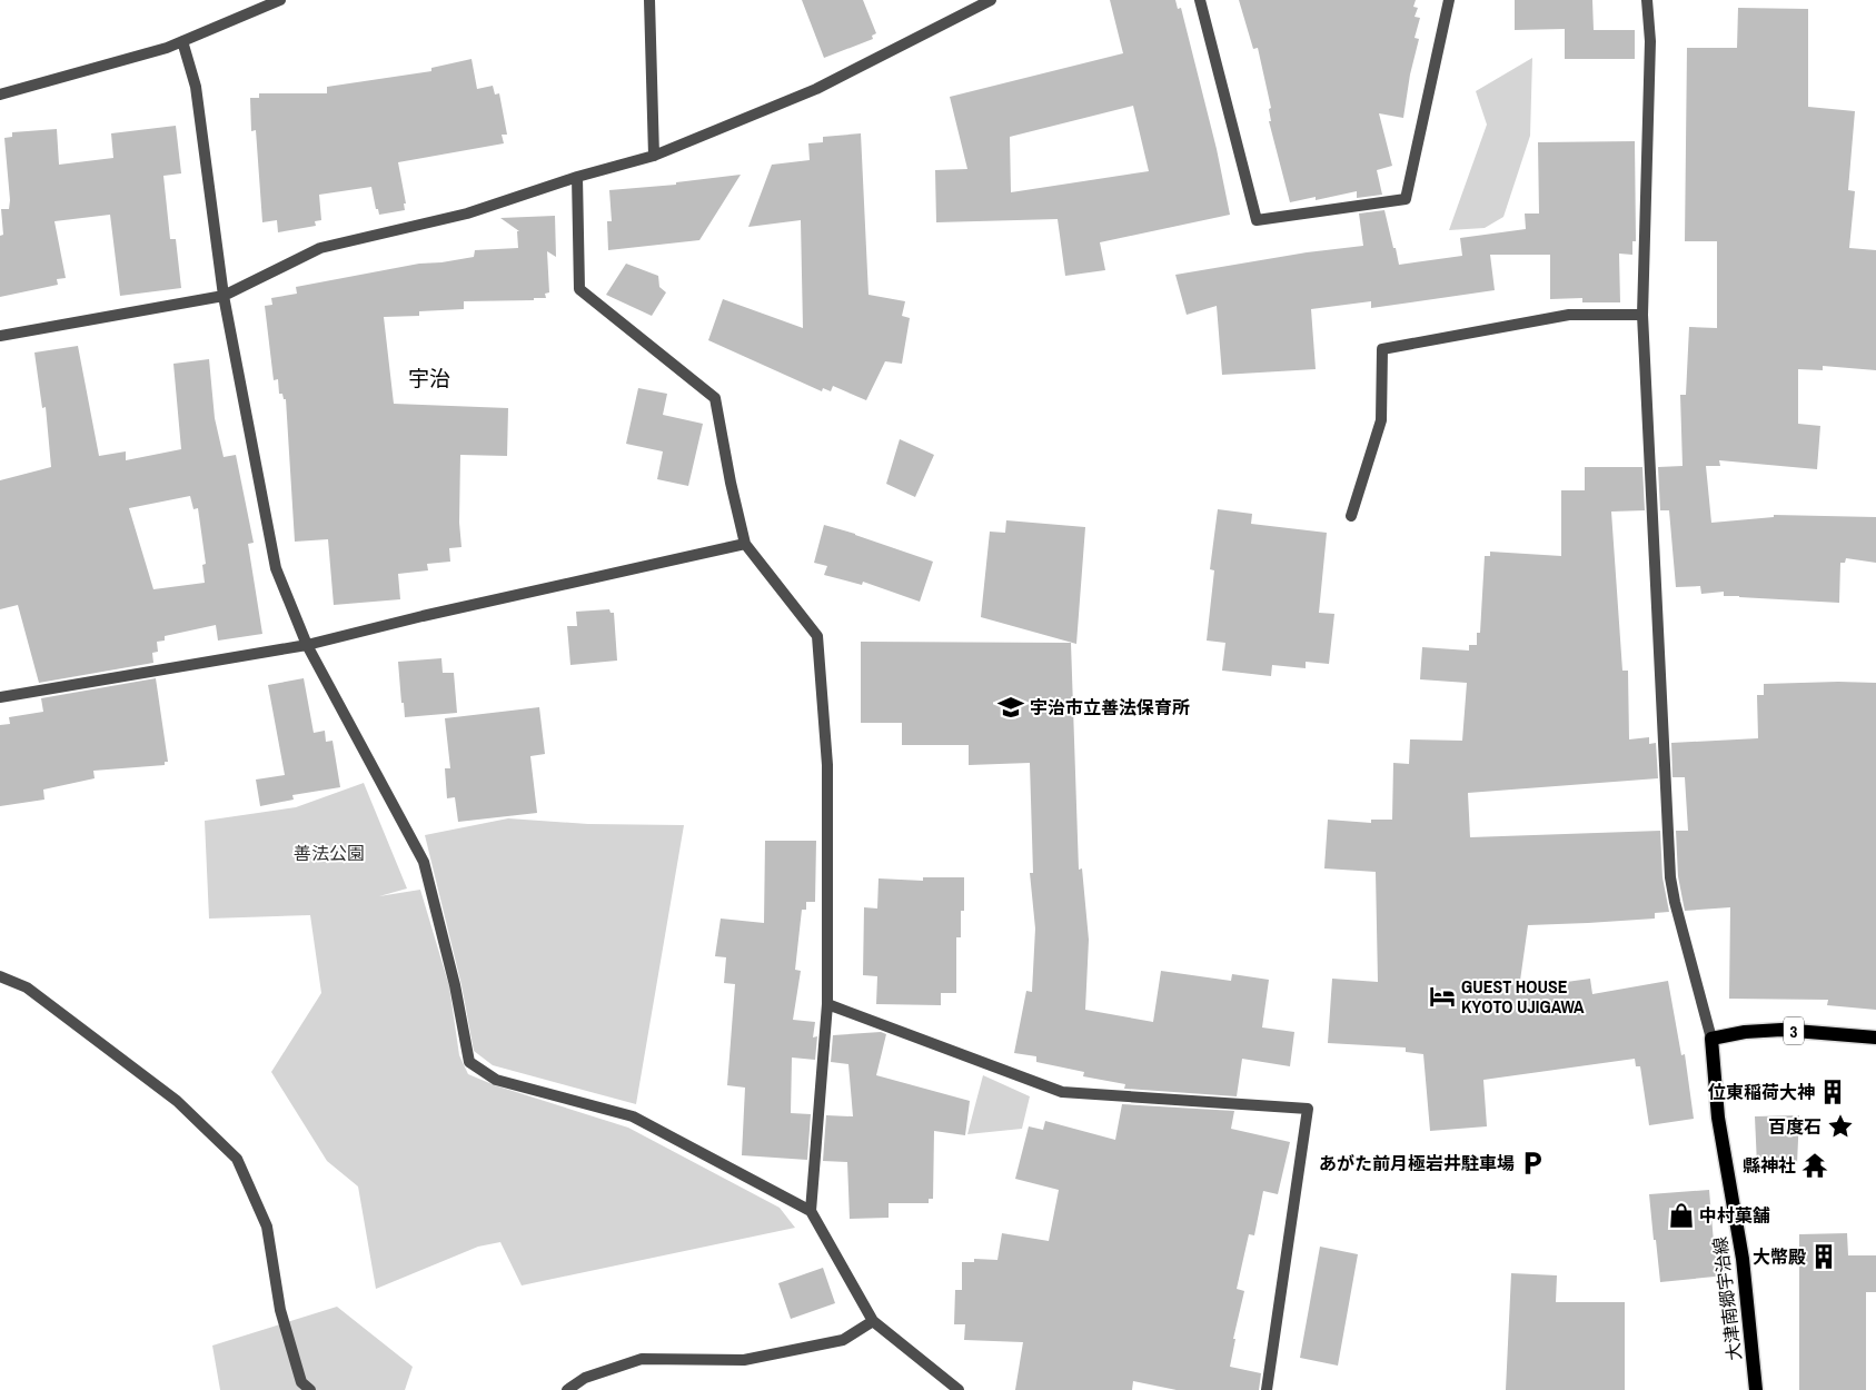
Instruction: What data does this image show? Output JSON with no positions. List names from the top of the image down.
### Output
{
  "streets": {
    "main road": ["3", "大津南郷宇治線"]
  },
  "crossings": [
    ["3", "大津南郷宇治線"]
  ],
  "districts": ["宇治"],
  "parks": ["善法公園"],
  "places": {
    "school or university": ["宇治市立善法保育所"],
    "hotel": ["GUEST HOUSE KYOTO UJIGAWA"],
    "building": ["位東稲荷大神", "大幣殿"],
    "place": ["百度石"],
    "parking": ["あがた前月極岩井駐車場"],
    "temple": ["縣神社"],
    "shop": ["中村菓舗"]
  }
}
